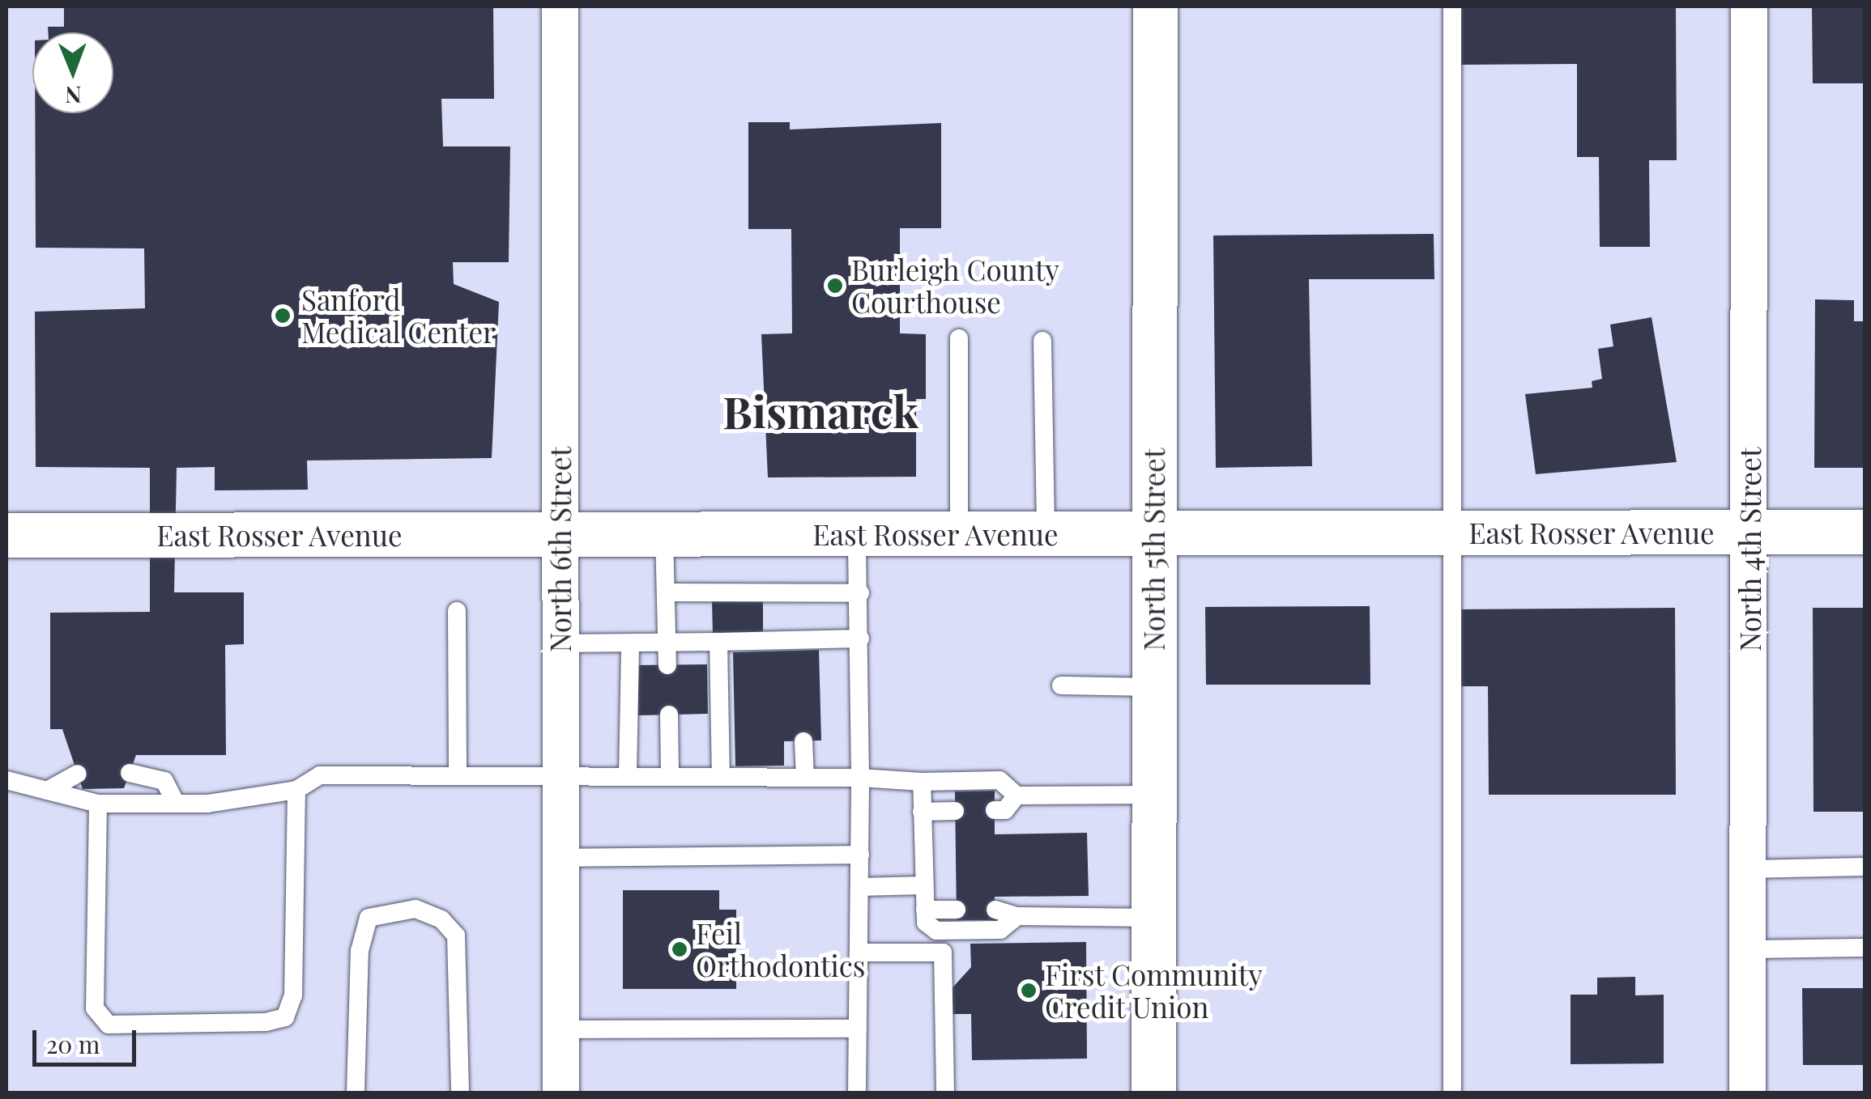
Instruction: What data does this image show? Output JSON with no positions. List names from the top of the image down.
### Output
{
  "streets": {
    "street": [
      "East Rosser Avenue",
      "North 6th Street",
      "North 5th Street",
      "North 4th Street"
    ]
  },
  "crossings": [
    ["East Rosser Avenue", "North 6th Street"],
    ["East Rosser Avenue", "North 5th Street"],
    ["East Rosser Avenue", "North 4th Street"]
  ],
  "districts": ["Bismarck"],
  "places": [
    "Burleigh County Courthouse",
    "Sanford Medical Center",
    "Feil Orthodontics",
    "First Community Credit Union"
  ],
  "scale_bar": "20 m",
  "north": "bottom"
}
